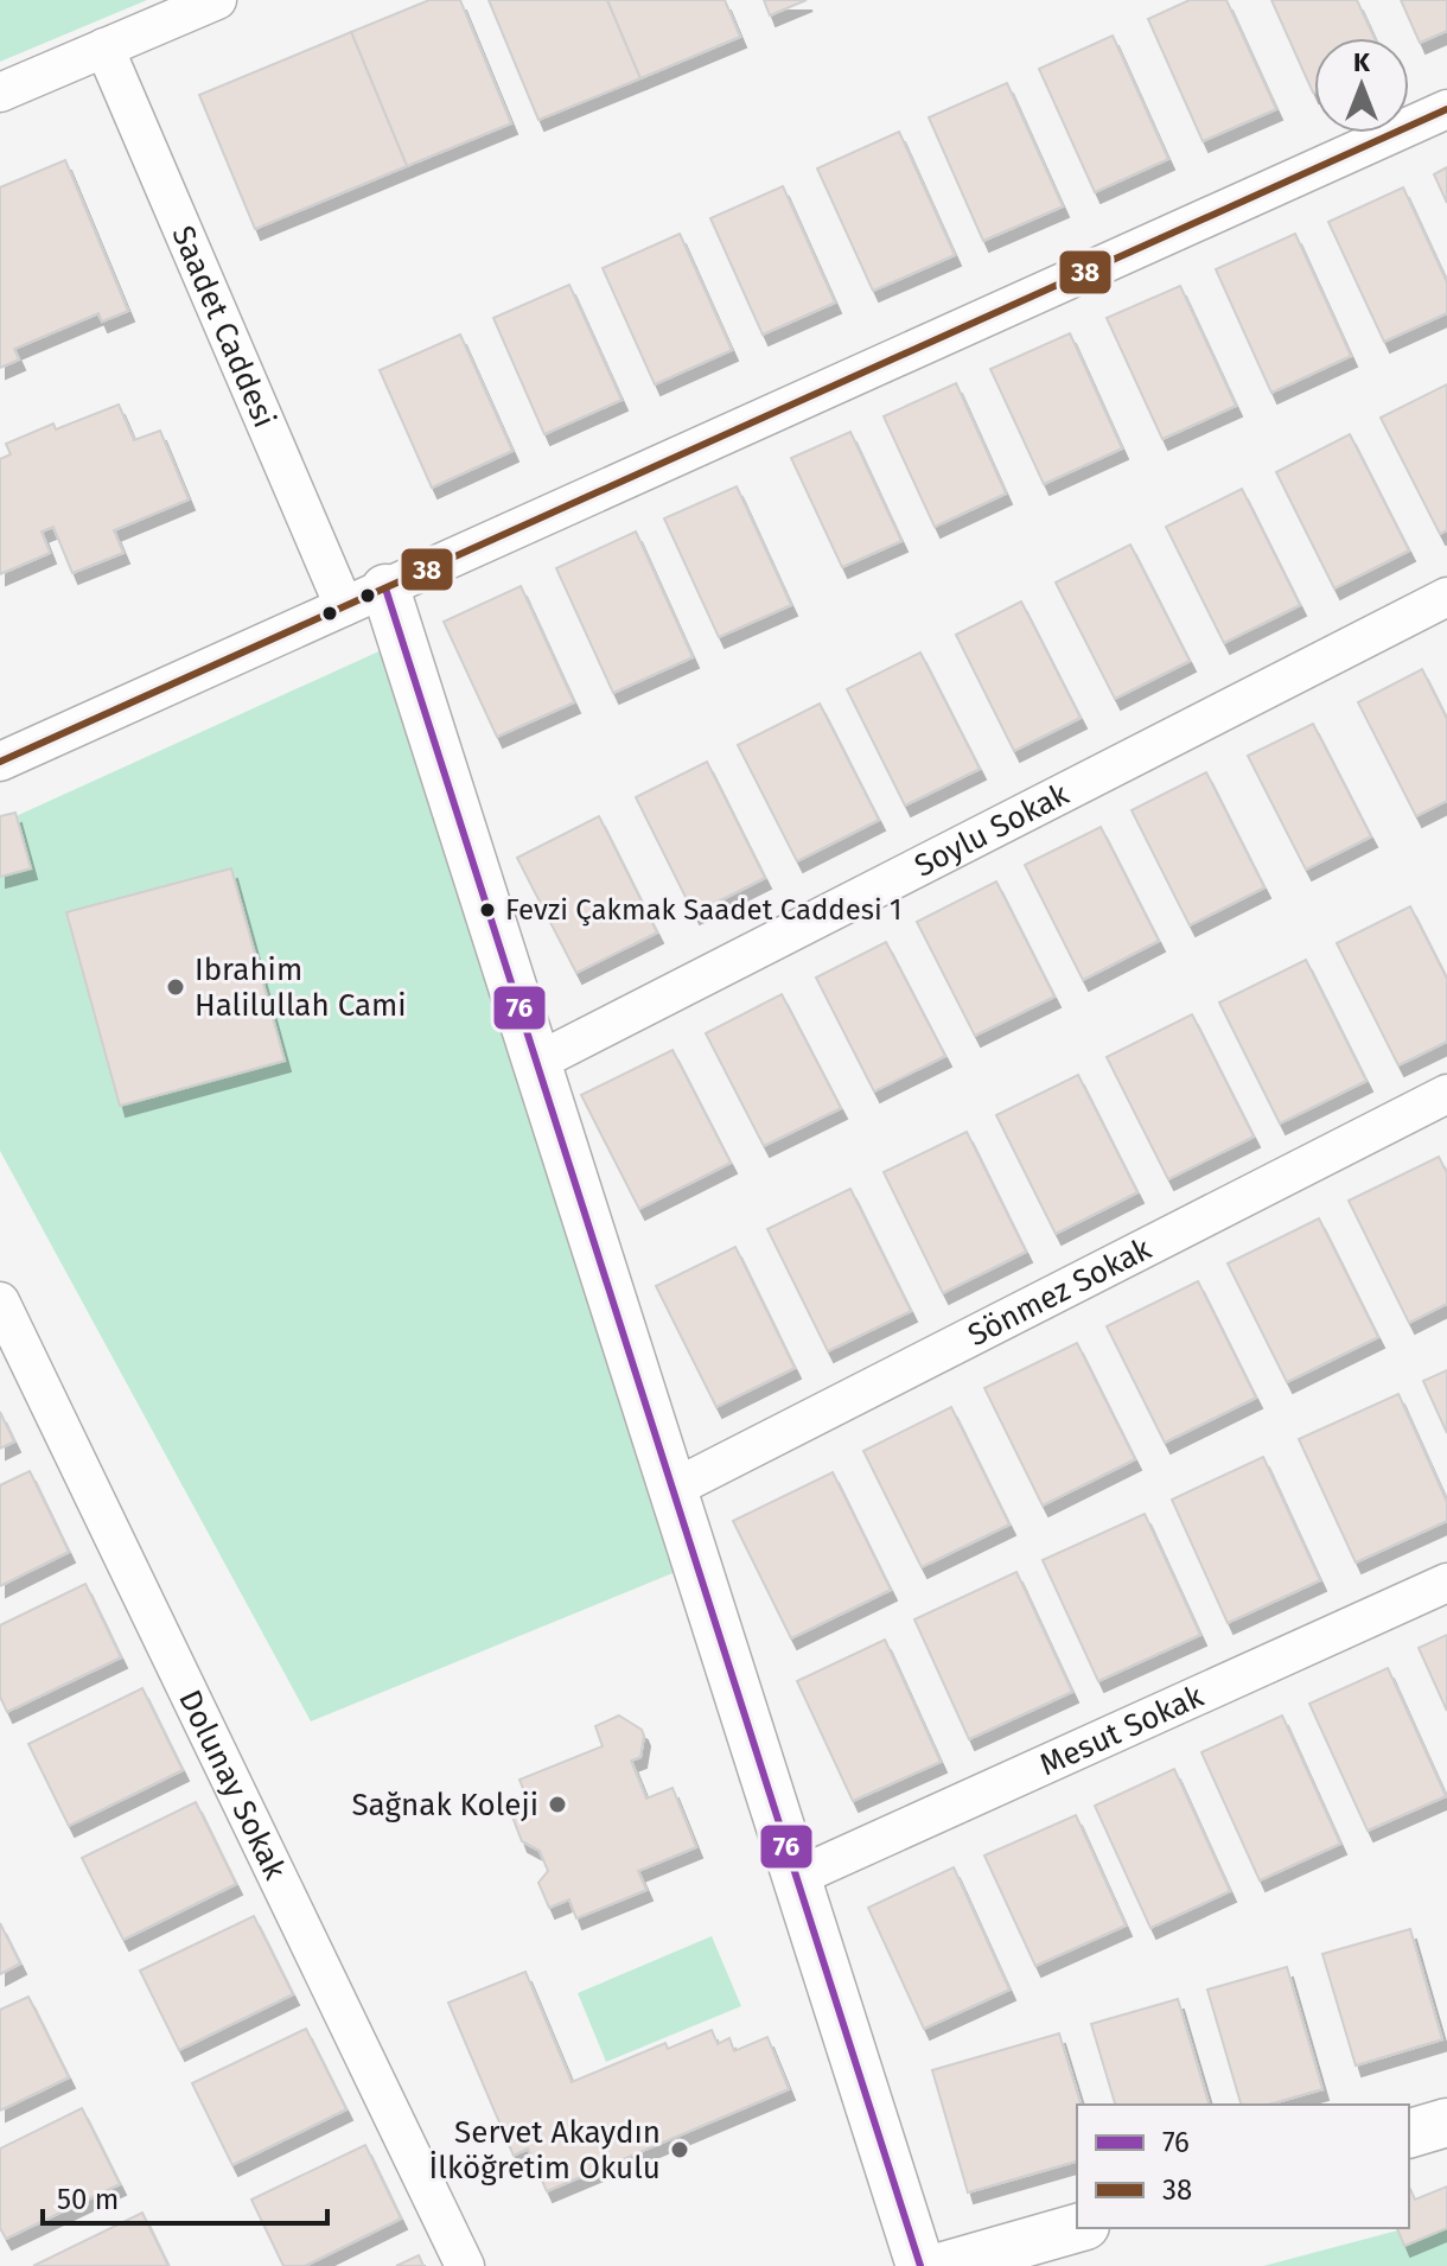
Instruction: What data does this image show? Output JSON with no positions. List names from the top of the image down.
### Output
{
  "streets": {
    "street": [
      "Saadet Caddesi",
      "Soylu Sokak",
      "Sönmez Sokak",
      "Mesut Sokak",
      "Dolunay Sokak"
    ]
  },
  "crossings": [
    ["Saadet Caddesi", "Soylu Sokak"],
    ["Saadet Caddesi", "Sönmez Sokak"],
    ["Saadet Caddesi", "Mesut Sokak"]
  ],
  "places": [
    "Fevzi Çakmak Saadet Caddesi 1",
    "Ibrahim Halilullah Cami",
    "Sağnak Koleji",
    "Servet Akaydın İlköğretim Okulu"
  ],
  "lines": ["transit line 38", "transit line 76"],
  "legend": ["76", "38"],
  "scale_bar": "50 m",
  "north": "top"
}
